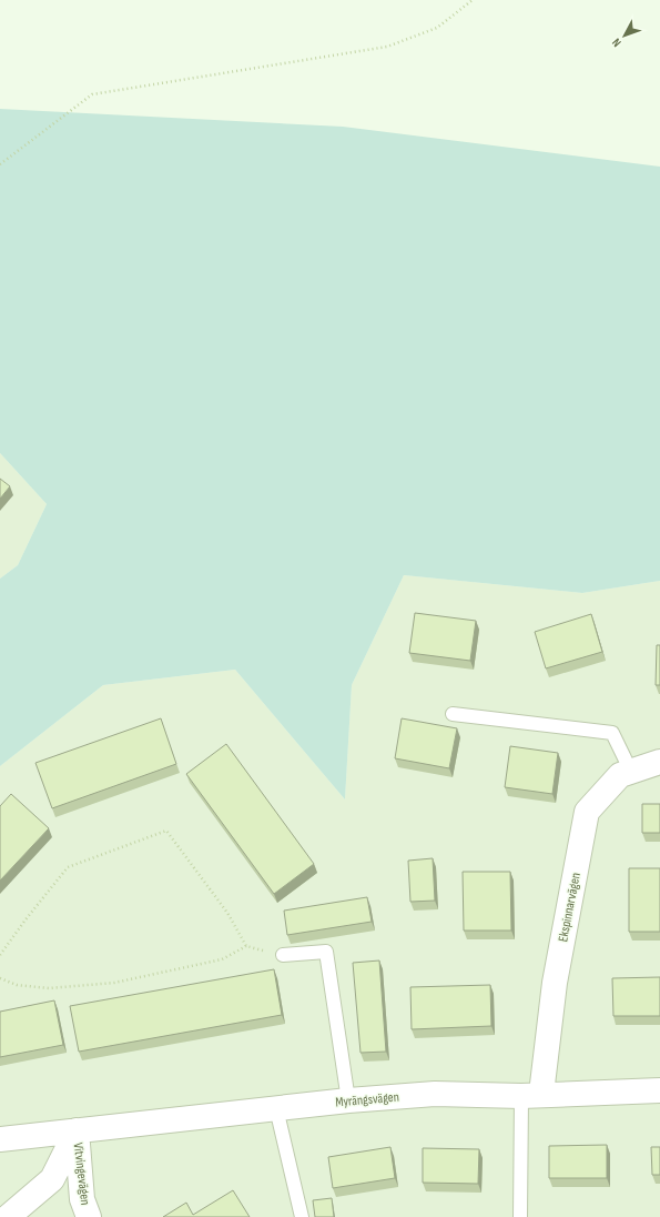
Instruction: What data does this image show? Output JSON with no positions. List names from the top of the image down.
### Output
{
  "streets": {
    "street": ["Ekspinnarvägen", "Myrängsvägen", "Vitvingevägen"]
  },
  "crossings": [
    ["Ekspinnarvägen", "Myrängsvägen"],
    ["Myrängsvägen", "Vitvingevägen"]
  ],
  "north": "bottom left"
}
